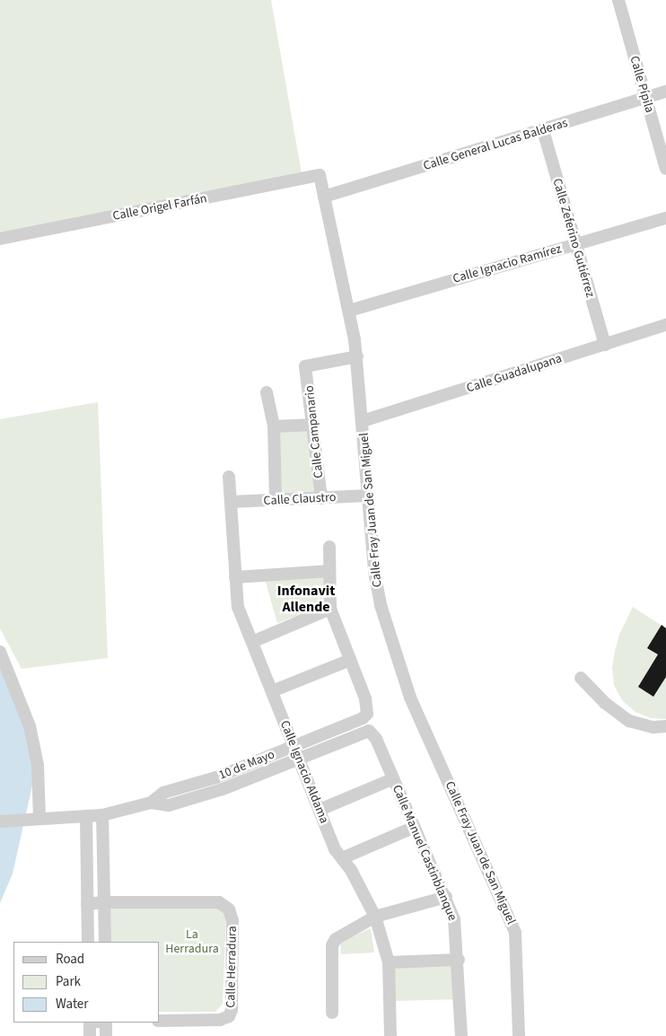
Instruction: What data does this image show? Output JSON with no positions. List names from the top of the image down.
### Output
{
  "streets": {
    "street": [
      "Calle Pípila",
      "Calle General Lucas Balderas",
      "Calle Origel Farfán",
      "Calle Zeferino Gutiérrez",
      "Calle Ignacio Ramírez",
      "Calle Guadalupana",
      "Calle Campanario",
      "Calle Claustro",
      "Calle Fray Juan de San Miguel",
      "10 de Mayo",
      "Calle Ignacio Aldama",
      "Calle Manuel Castinblanque",
      "Calle Herradura"
    ]
  },
  "crossings": [
    ["Calle Pípila", "Calle General Lucas Balderas"],
    ["Calle General Lucas Balderas", "Calle Zeferino Gutiérrez"],
    ["Calle General Lucas Balderas", "Calle Fray Juan de San Miguel"],
    ["Calle Origel Farfán", "Calle Fray Juan de San Miguel"],
    ["Calle Zeferino Gutiérrez", "Calle Ignacio Ramírez"],
    ["Calle Zeferino Gutiérrez", "Calle Guadalupana"],
    ["Calle Ignacio Ramírez", "Calle Fray Juan de San Miguel"],
    ["Calle Guadalupana", "Calle Fray Juan de San Miguel"],
    ["Calle Campanario", "Calle Claustro"],
    ["Calle Campanario", "Calle Fray Juan de San Miguel"],
    ["Calle Claustro", "Calle Fray Juan de San Miguel"],
    ["Calle Claustro", "Calle Ignacio Aldama"],
    ["10 de Mayo", "Calle Ignacio Aldama"],
    ["10 de Mayo", "Calle Manuel Castinblanque"]
  ],
  "districts": ["Infonavit Allende"],
  "parks": ["La Herradura"],
  "legend": ["Road", "Park", "Water"]
}
